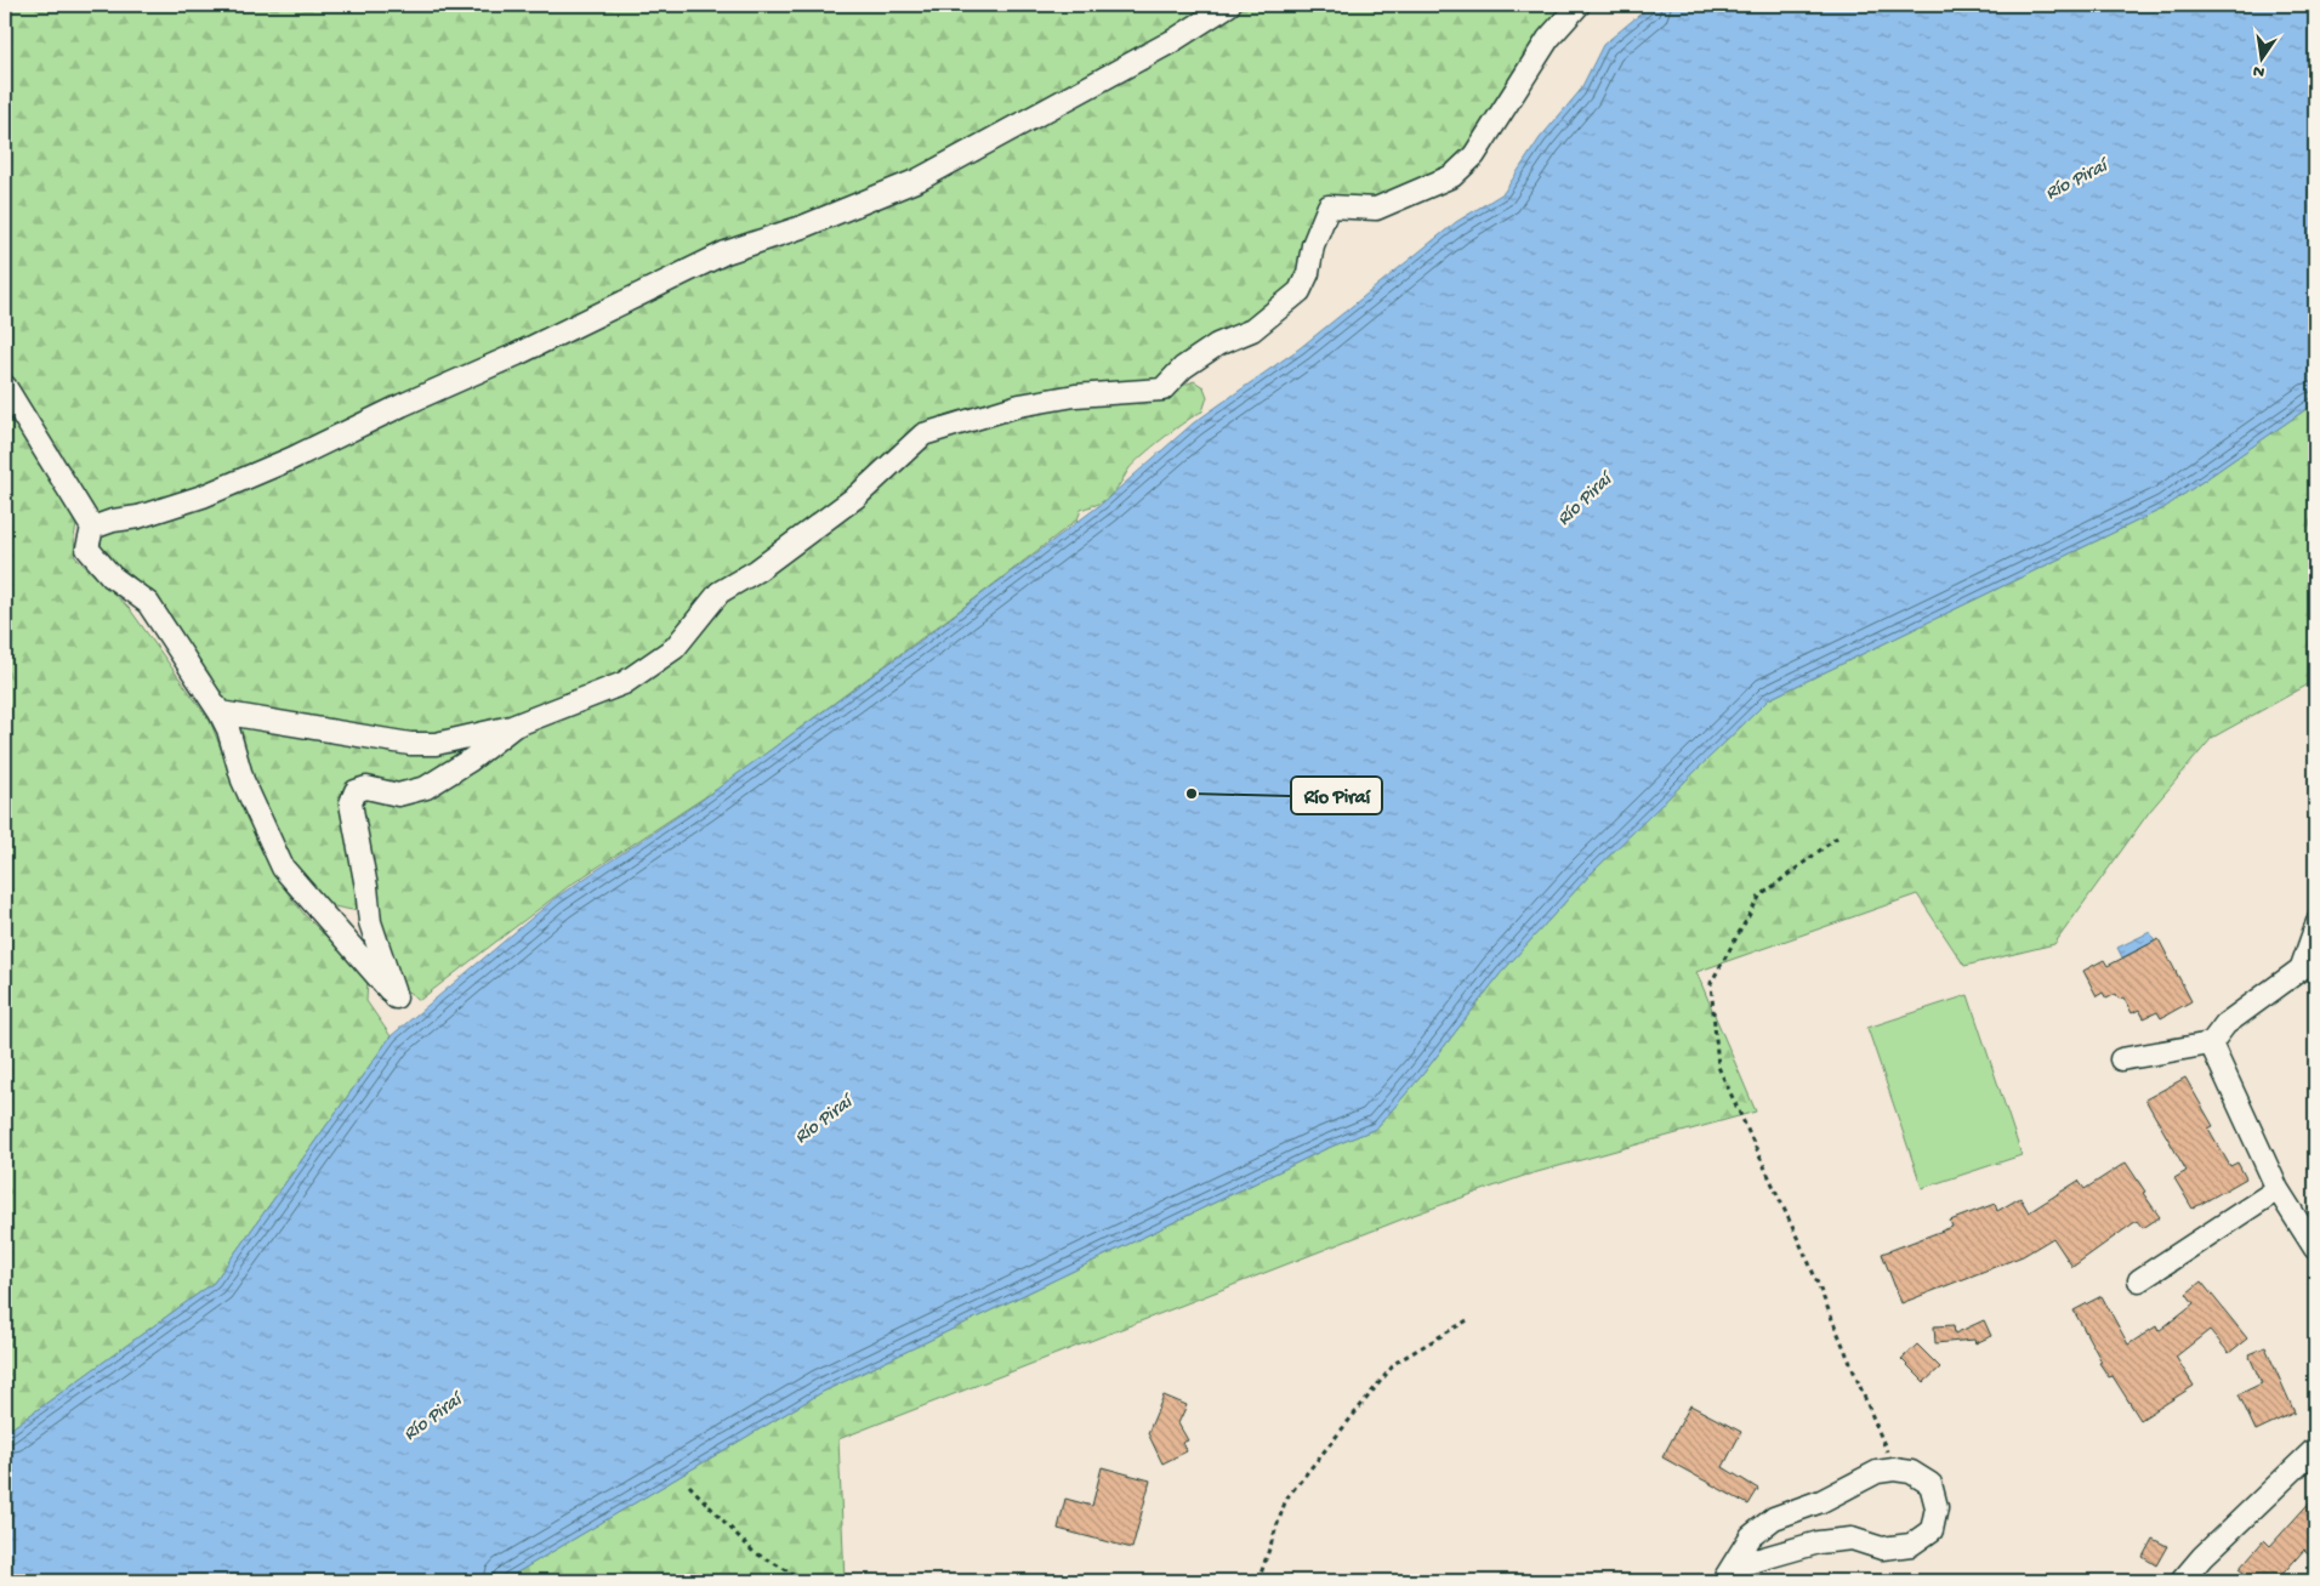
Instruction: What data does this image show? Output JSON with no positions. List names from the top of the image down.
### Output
{
  "water": ["Río Piraí"],
  "places": ["Río Piraí"],
  "north": "bottom"
}
